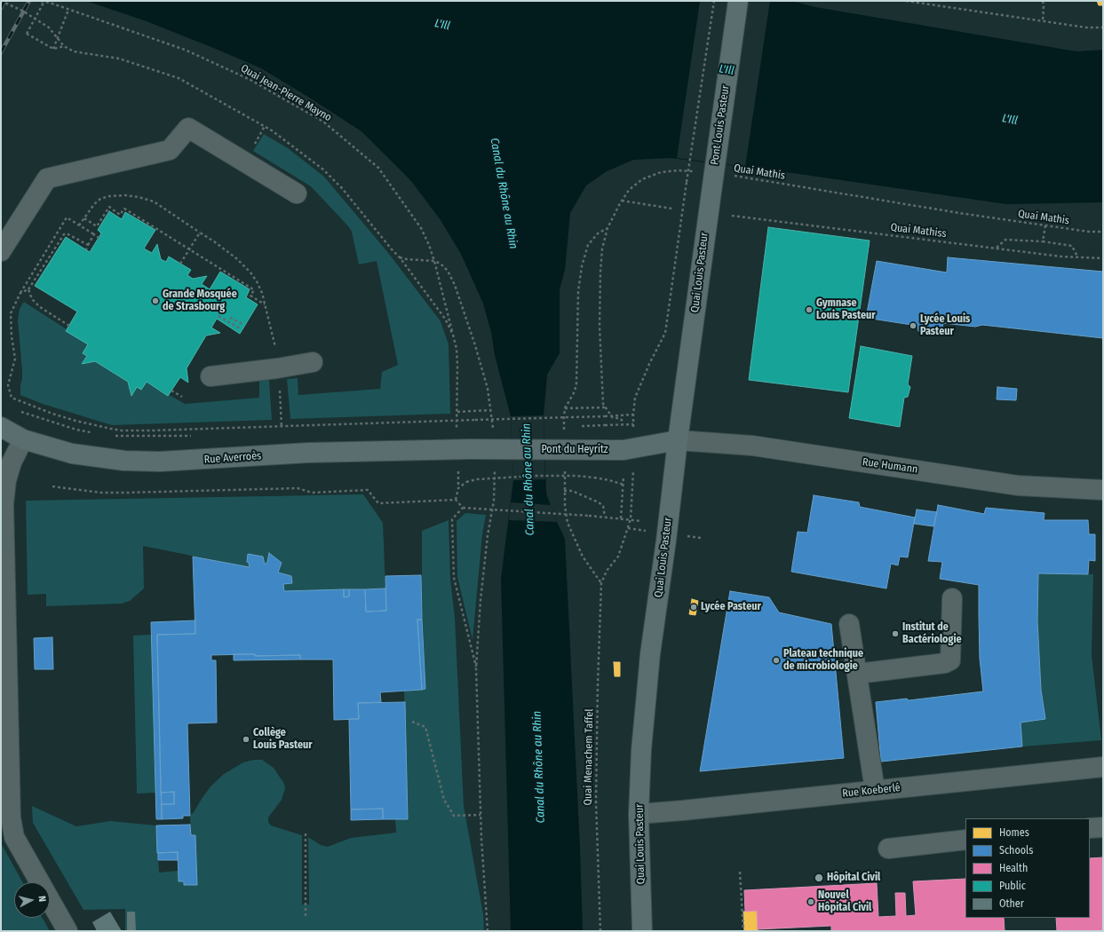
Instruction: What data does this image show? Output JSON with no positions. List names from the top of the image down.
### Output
{
  "streets": {
    "main road": [
      "Pont Louis Pasteur",
      "Quai Louis Pasteur",
      "Pont du Heyritz",
      "Rue Averroès"
    ],
    "street": ["Rue Humann", "Rue Koeberlé"],
    "path": [
      "Quai Jean-Pierre Mayno",
      "Quai Mathis",
      "Quai Mathiss",
      "Quai Menachem Taffel"
    ]
  },
  "crossings": [
    ["Pont Louis Pasteur", "Quai Louis Pasteur"],
    ["Quai Louis Pasteur", "Pont du Heyritz"],
    ["Quai Louis Pasteur", "Rue Humann"],
    ["Quai Louis Pasteur", "Rue Koeberlé"],
    ["Pont du Heyritz", "Rue Averroès"],
    ["Pont du Heyritz", "Rue Humann"]
  ],
  "water": ["L'Ill", "Canal du Rhône au Rhin"],
  "places": [
    "Grande Mosquée de Strasbourg",
    "Gymnase Louis Pasteur",
    "Lycée Louis Pasteur",
    "Lycée Pasteur",
    "Institut de Bactériologie",
    "Plateau technique de microbiologie",
    "Collège Louis Pasteur",
    "Hôpital Civil",
    "Nouvel Hôpital Civil"
  ],
  "legend": [
    "Homes",
    "Schools",
    "Health",
    "Public",
    "Other"
  ],
  "north": "right"
}
